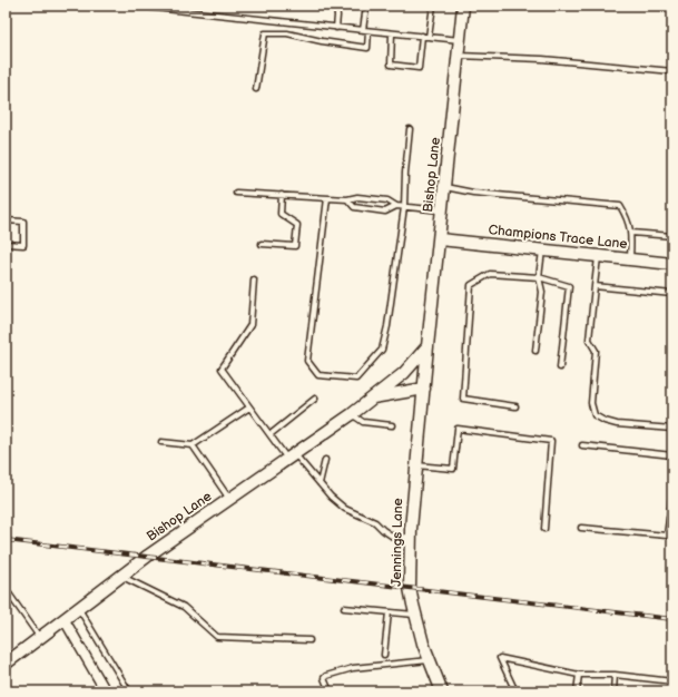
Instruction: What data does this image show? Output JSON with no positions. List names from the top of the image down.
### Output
{
  "streets": {
    "street": ["Bishop Lane", "Champions Trace Lane", "Jennings Lane"]
  },
  "crossings": [
    ["Bishop Lane", "Champions Trace Lane"],
    ["Bishop Lane", "Jennings Lane"]
  ]
}
